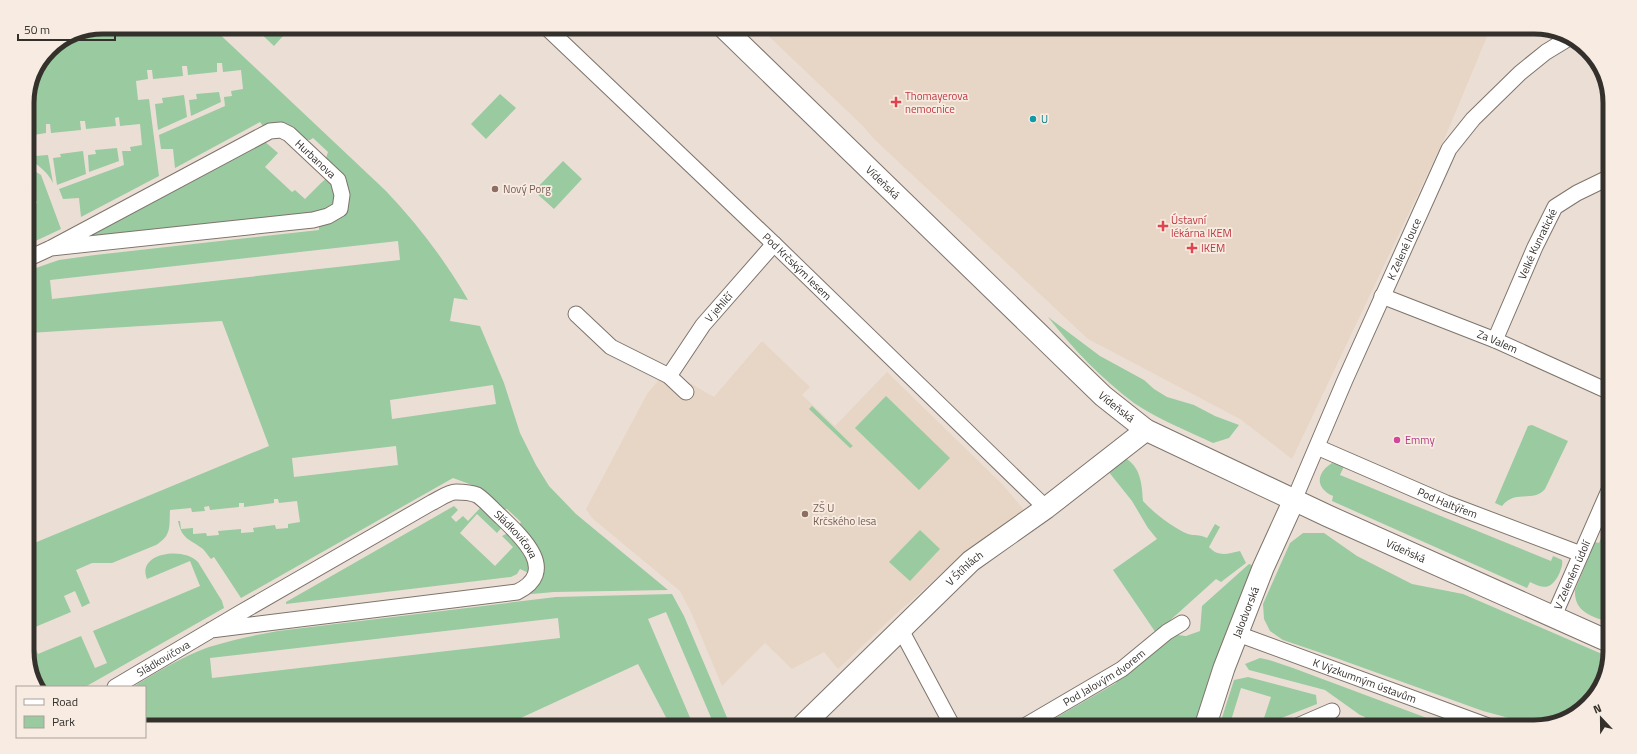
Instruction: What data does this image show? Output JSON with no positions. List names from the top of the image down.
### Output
{
  "streets": {
    "main road": ["Vídeňská", "V Štíhlách", "Jalodvorská"],
    "street": [
      "Hurbanova",
      "Velké Kunratické",
      "K Zelené louce",
      "Pod Krčským lesem",
      "V jehličí",
      "Za Valem",
      "Pod Haltýřem",
      "Sládkovičova",
      "V Zeleném údolí",
      "Pod Jalovým dvorem",
      "K Výzkumným ústavům"
    ]
  },
  "crossings": [
    ["Vídeňská", "K Zelené louce"],
    ["Vídeňská", "V Štíhlách"],
    ["Vídeňská", "V Zeleném údolí"],
    ["Vídeňská", "Jalodvorská"],
    ["Velké Kunratické", "Za Valem"],
    ["K Zelené louce", "Za Valem"],
    ["K Zelené louce", "Pod Haltýřem"],
    ["K Zelené louce", "Jalodvorská"],
    ["Pod Krčským lesem", "V jehličí"],
    ["Pod Krčským lesem", "V Štíhlách"],
    ["Pod Haltýřem", "V Zeleném údolí"],
    ["Jalodvorská", "K Výzkumným ústavům"]
  ],
  "places": {
    "health": ["Thomayerova nemocnice", "Ústavní lékárna IKEM", "IKEM"],
    "other": [
      "U",
      "Nový Porg",
      "Emmy",
      "ZŠ U Krčského lesa"
    ]
  },
  "legend": ["Road", "Park"],
  "scale_bar": "50 m",
  "north": "top"
}
